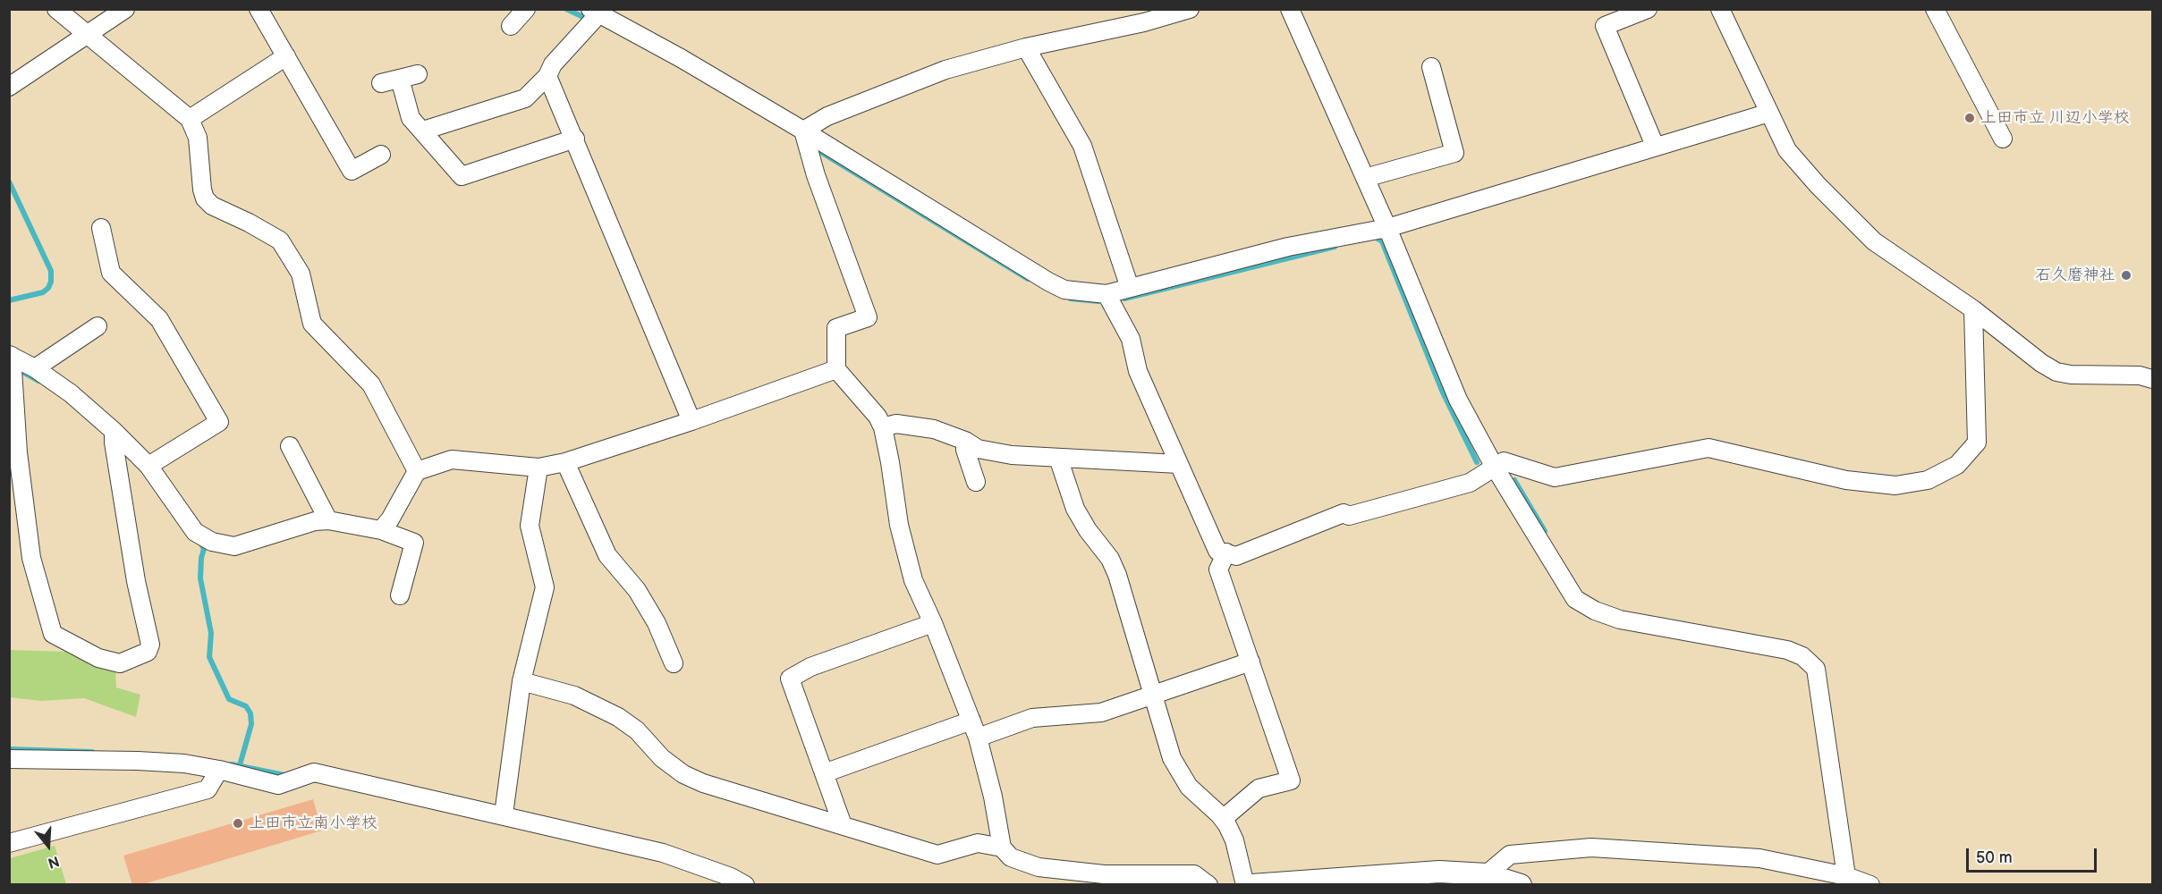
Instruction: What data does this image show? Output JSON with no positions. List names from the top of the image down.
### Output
{
  "places": ["上田市立 川辺小学校", "石久磨神社", "上田市立南小学校"],
  "scale_bar": "50 m",
  "north": "bottom"
}
